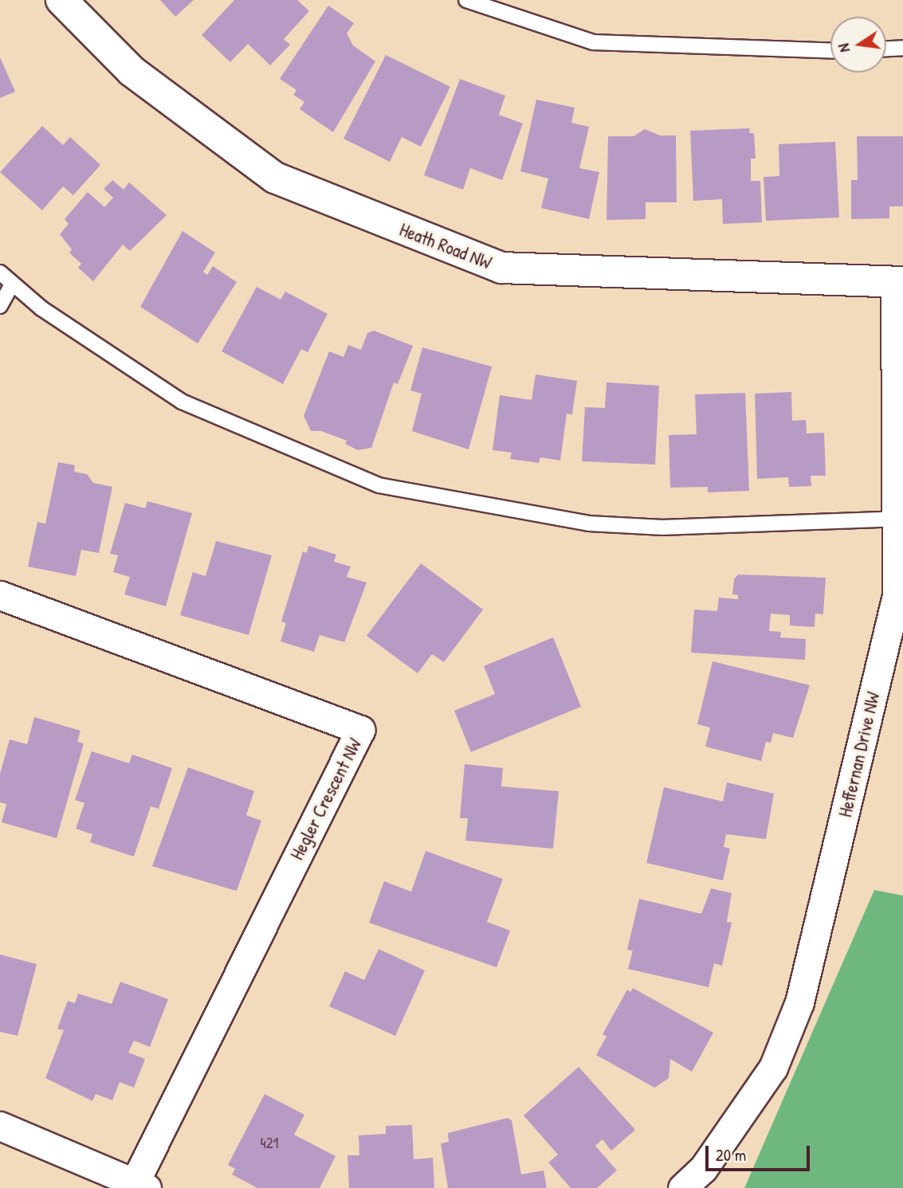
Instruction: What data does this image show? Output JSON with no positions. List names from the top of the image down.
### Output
{
  "streets": {
    "street": ["Heath Road NW", "Heffernan Drive NW", "Hegler Crescent NW"]
  },
  "crossings": [
    ["Heath Road NW", "Heffernan Drive NW"]
  ],
  "house_numbers": ["421"],
  "scale_bar": "20 m",
  "north": "left"
}
